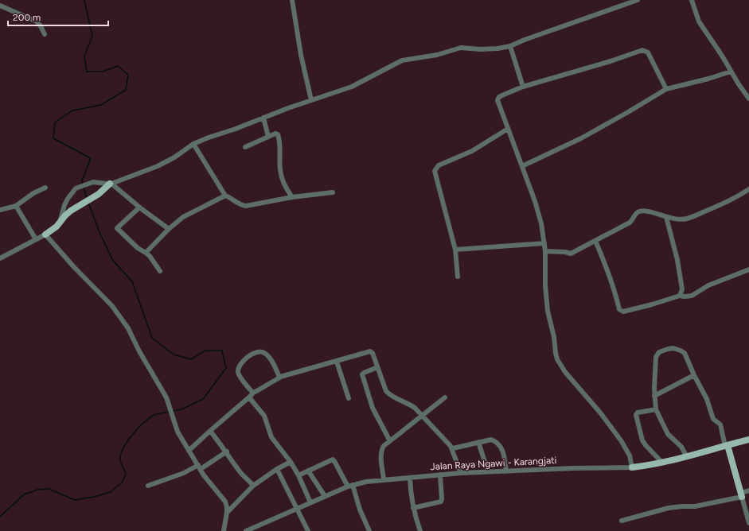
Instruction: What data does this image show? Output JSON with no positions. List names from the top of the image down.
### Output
{
  "streets": {
    "main road": ["Jalan Raya Ngawi - Karangjati"]
  },
  "scale_bar": "200 m"
}
